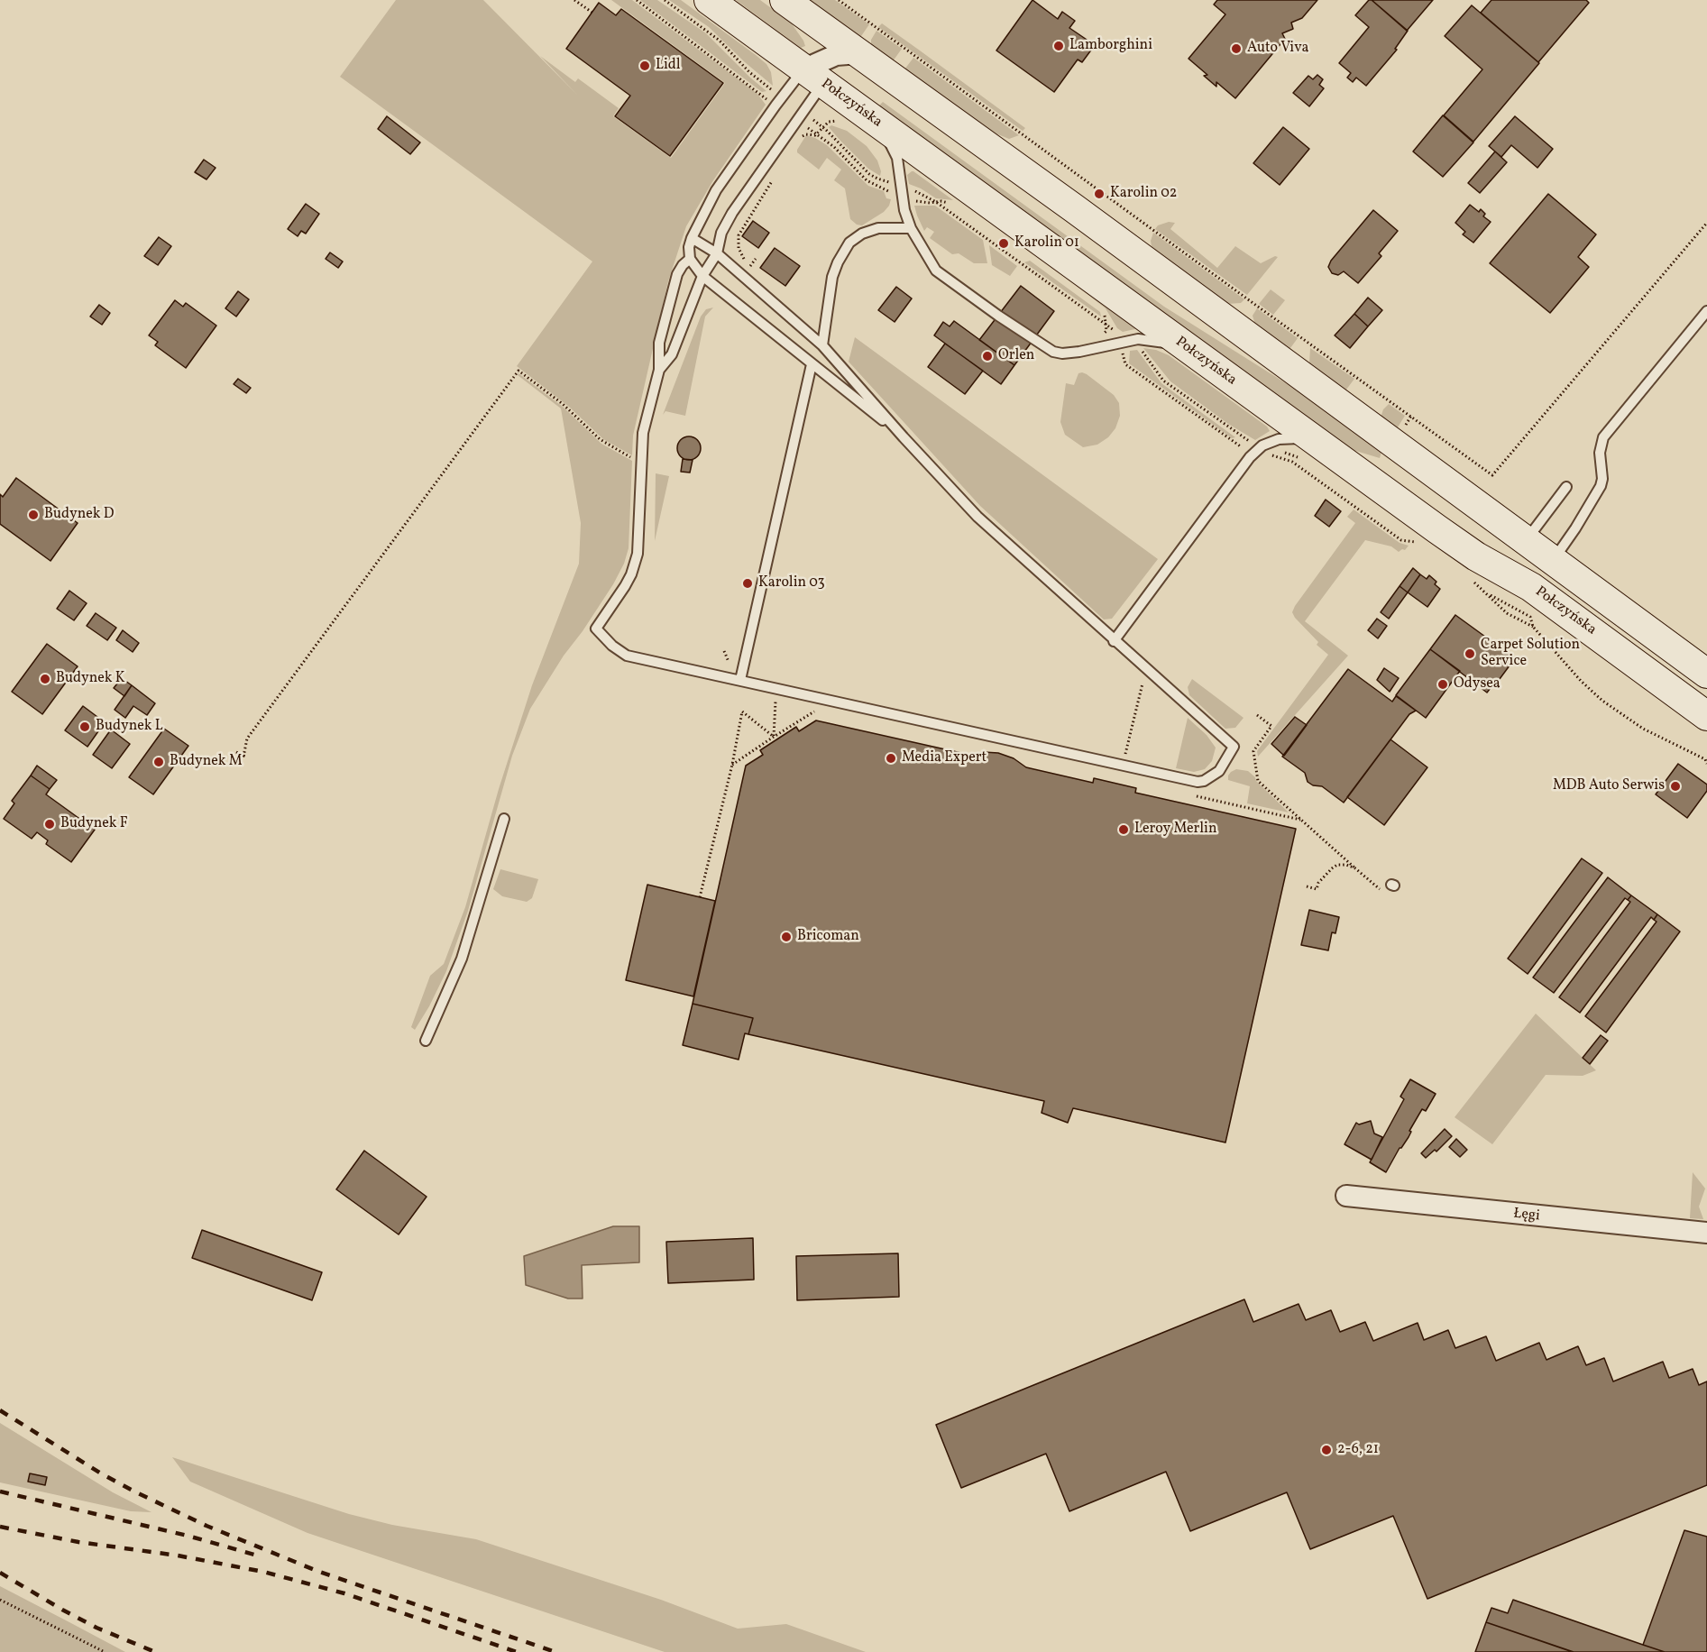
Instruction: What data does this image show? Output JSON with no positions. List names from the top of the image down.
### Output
{
  "streets": {
    "main road": ["Połczyńska"],
    "street": ["Łęgi"]
  },
  "places": [
    "Lamborghini",
    "Auto Viva",
    "Lidl",
    "Karolin 02",
    "Karolin 01",
    "Orlen",
    "Budynek D",
    "Karolin 03",
    "Carpet Solution Service",
    "Budynek K",
    "Odysea",
    "Budynek L",
    "Media Expert",
    "Budynek M",
    "MDB Auto Serwis",
    "Budynek F",
    "Leroy Merlin",
    "Bricoman",
    "2-6, 21"
  ]
}
